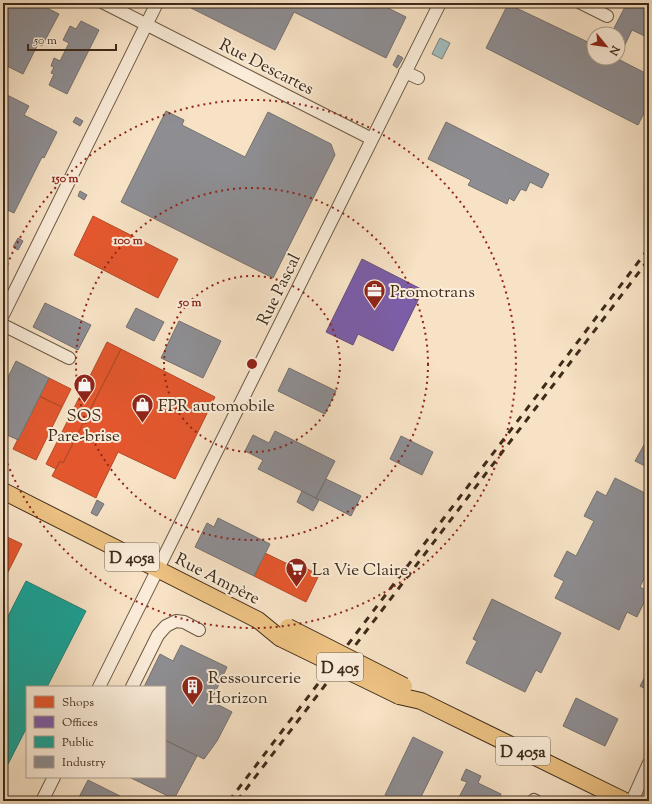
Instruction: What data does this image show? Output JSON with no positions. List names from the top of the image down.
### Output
{
  "streets": {
    "main road": ["D 405a", "Rue Ampère", "D 405"],
    "street": ["Rue Descartes", "Rue Pascal"]
  },
  "crossings": [
    ["Rue Descartes", "Rue Pascal"],
    ["Rue Pascal", "Rue Ampère"],
    ["D 405a", "D 405"],
    ["Rue Ampère", "D 405"]
  ],
  "places": {
    "office": ["Promotrans"],
    "shop": ["SOS Pare-brise", "FPR automobile"],
    "supermarket": ["La Vie Claire"],
    "building": ["Ressourcerie Horizon"]
  },
  "legend": [
    "Shops",
    "Offices",
    "Public",
    "Industry"
  ],
  "scale_bar": "50 m",
  "north": "bottom right",
  "rings": ["150 m", "100 m", "50 m"]
}
